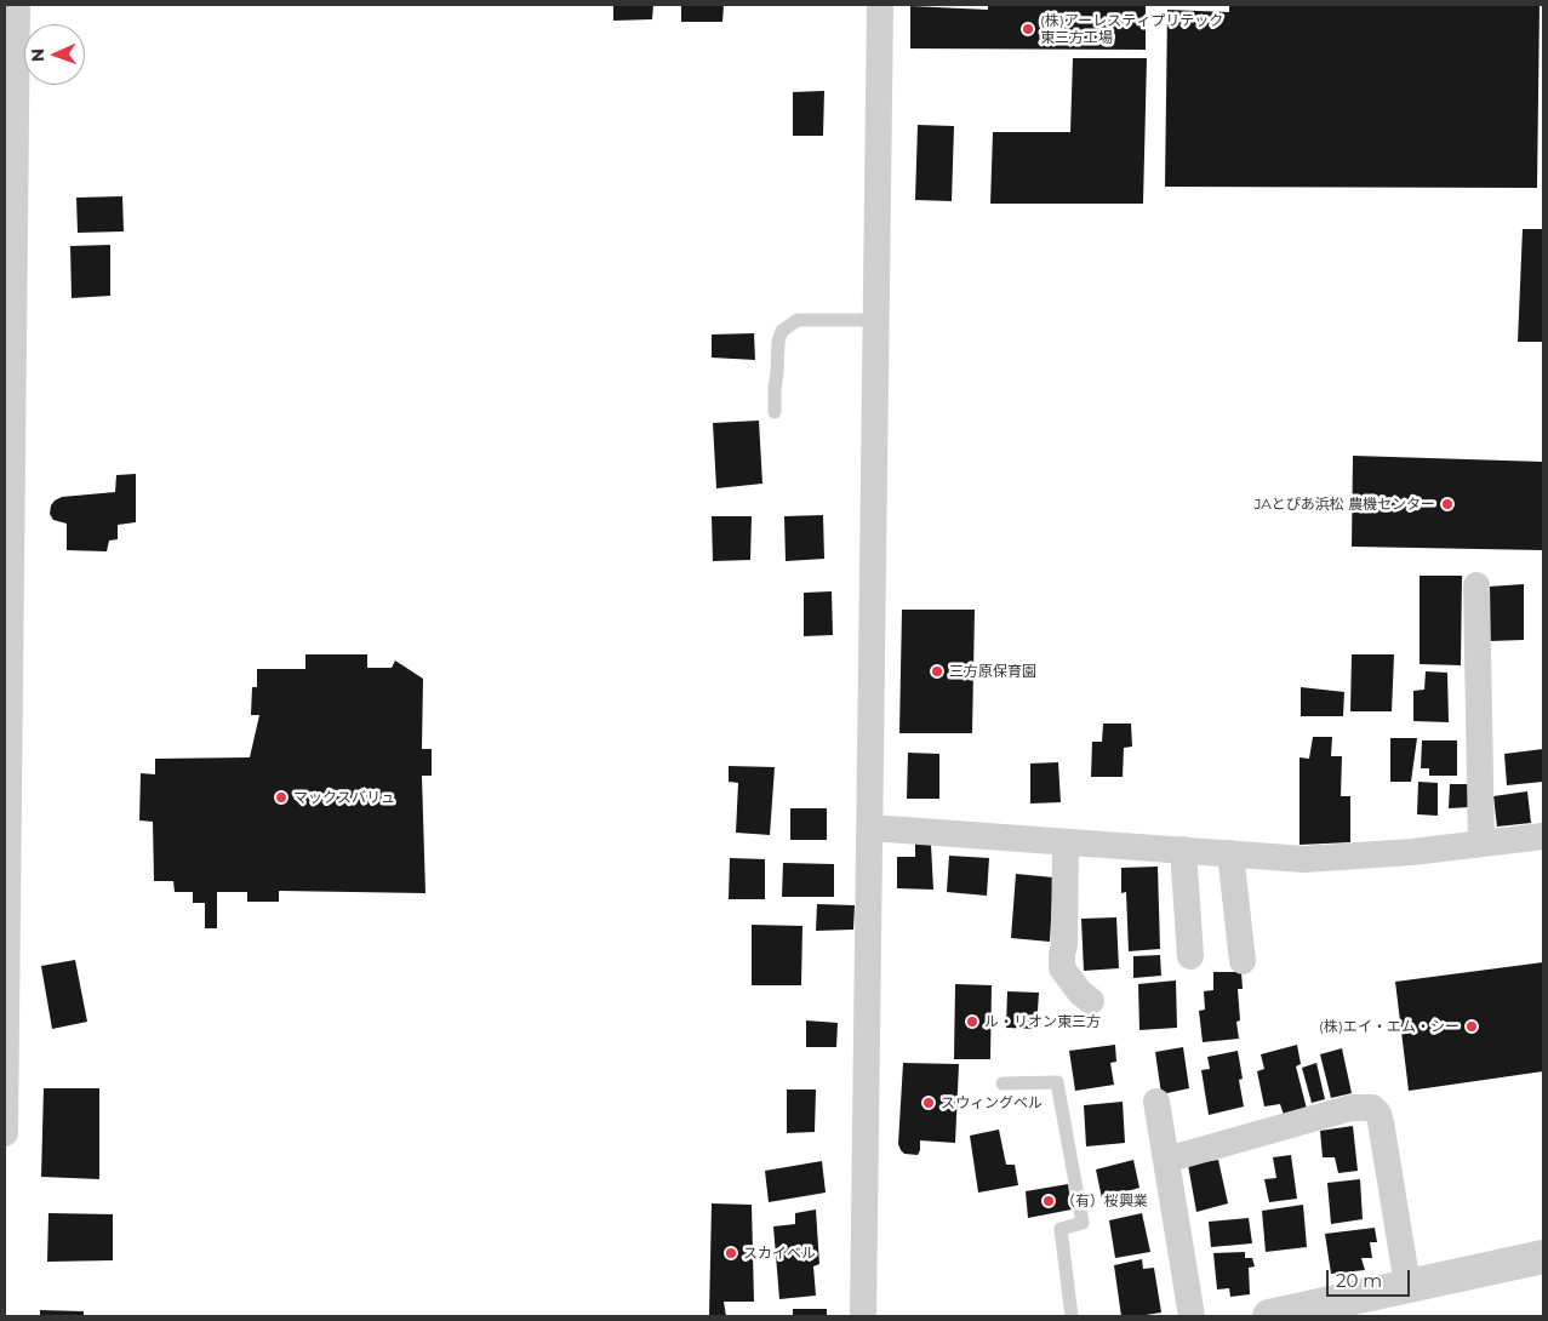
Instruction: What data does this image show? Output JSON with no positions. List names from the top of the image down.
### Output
{
  "places": [
    "(株)アーレスティプリテック 東三方工場",
    "JAとぴあ浜松 農機センター",
    "三方原保育園",
    "マックスバリュ",
    "ル・リオン東三方",
    "(株)エイ・エム・シー",
    "スウィングベル",
    "（有）桜興業",
    "スカイベル"
  ],
  "scale_bar": "20 m",
  "north": "left"
}
